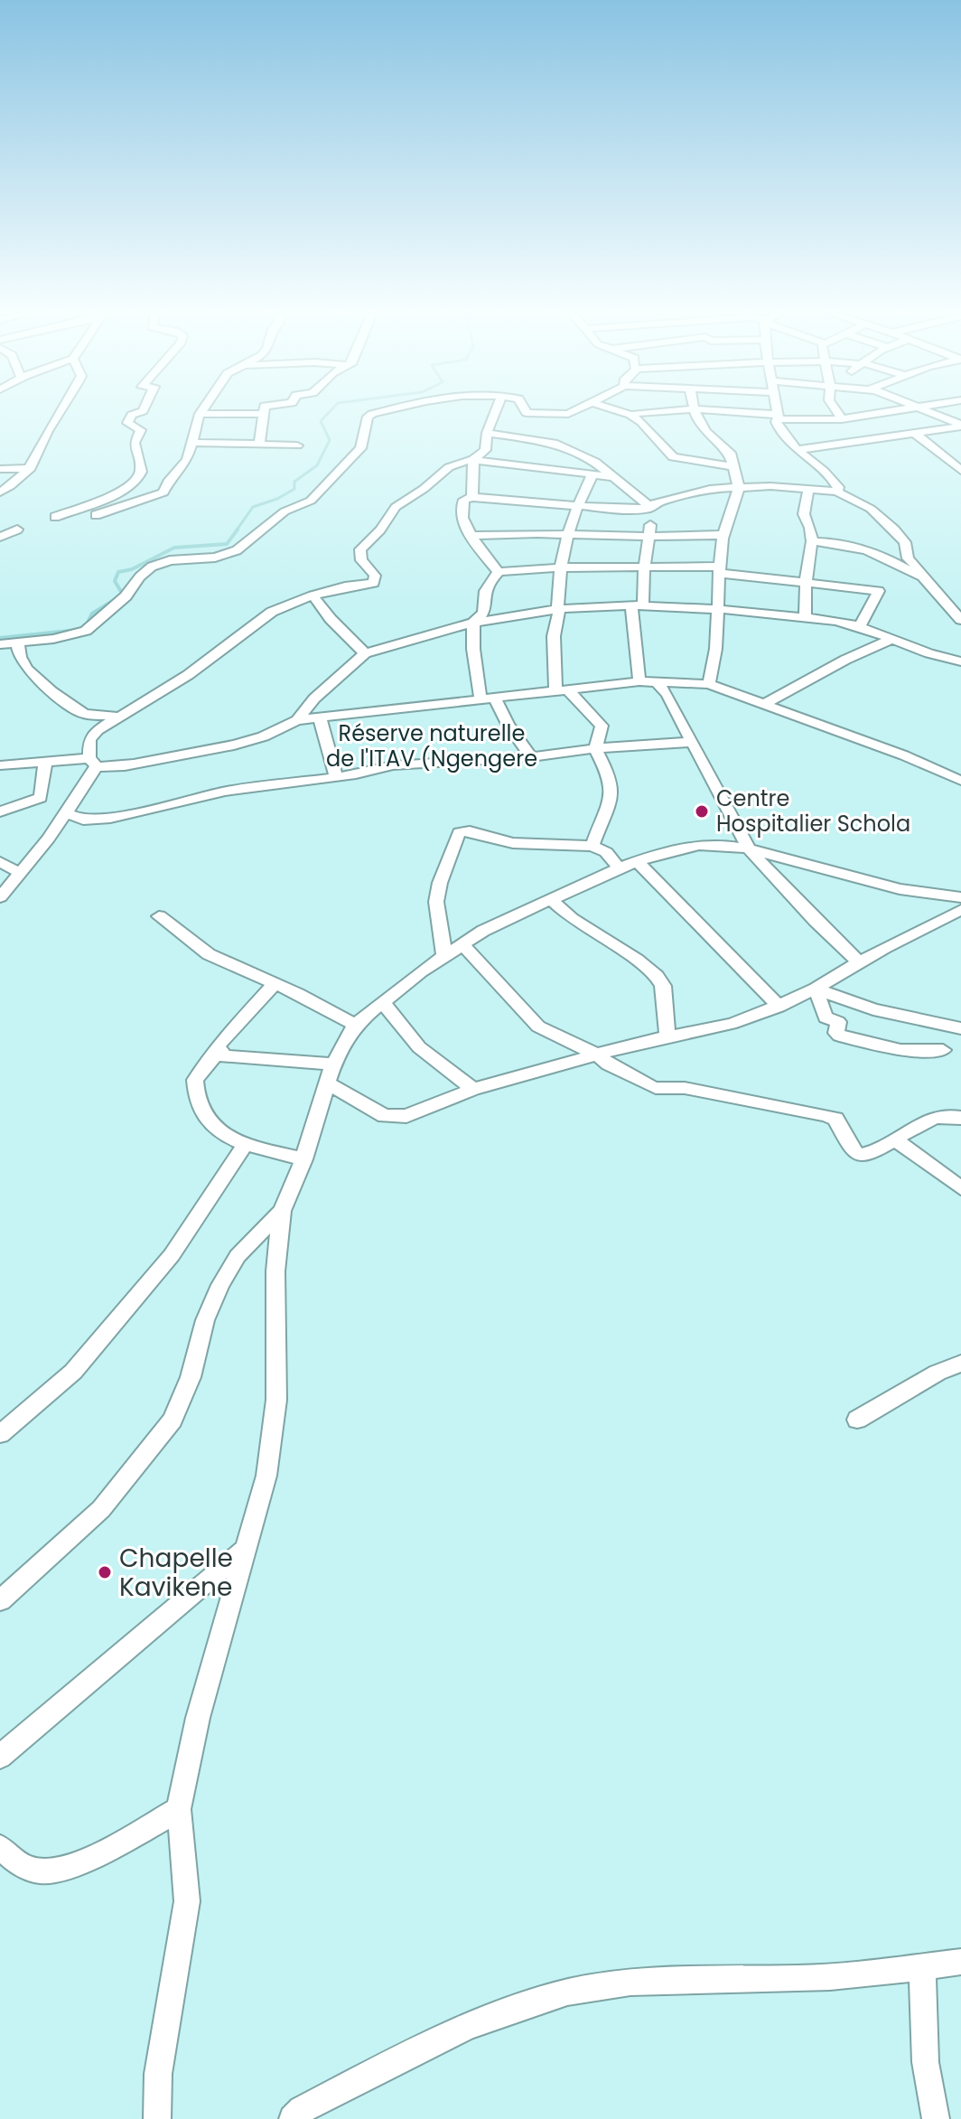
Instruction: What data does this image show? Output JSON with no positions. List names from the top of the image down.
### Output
{
  "parks": ["Réserve naturelle de l'ITAV (Ngengere"],
  "places": ["Centre Hospitalier Schola", "Chapelle Kavikene"]
}
